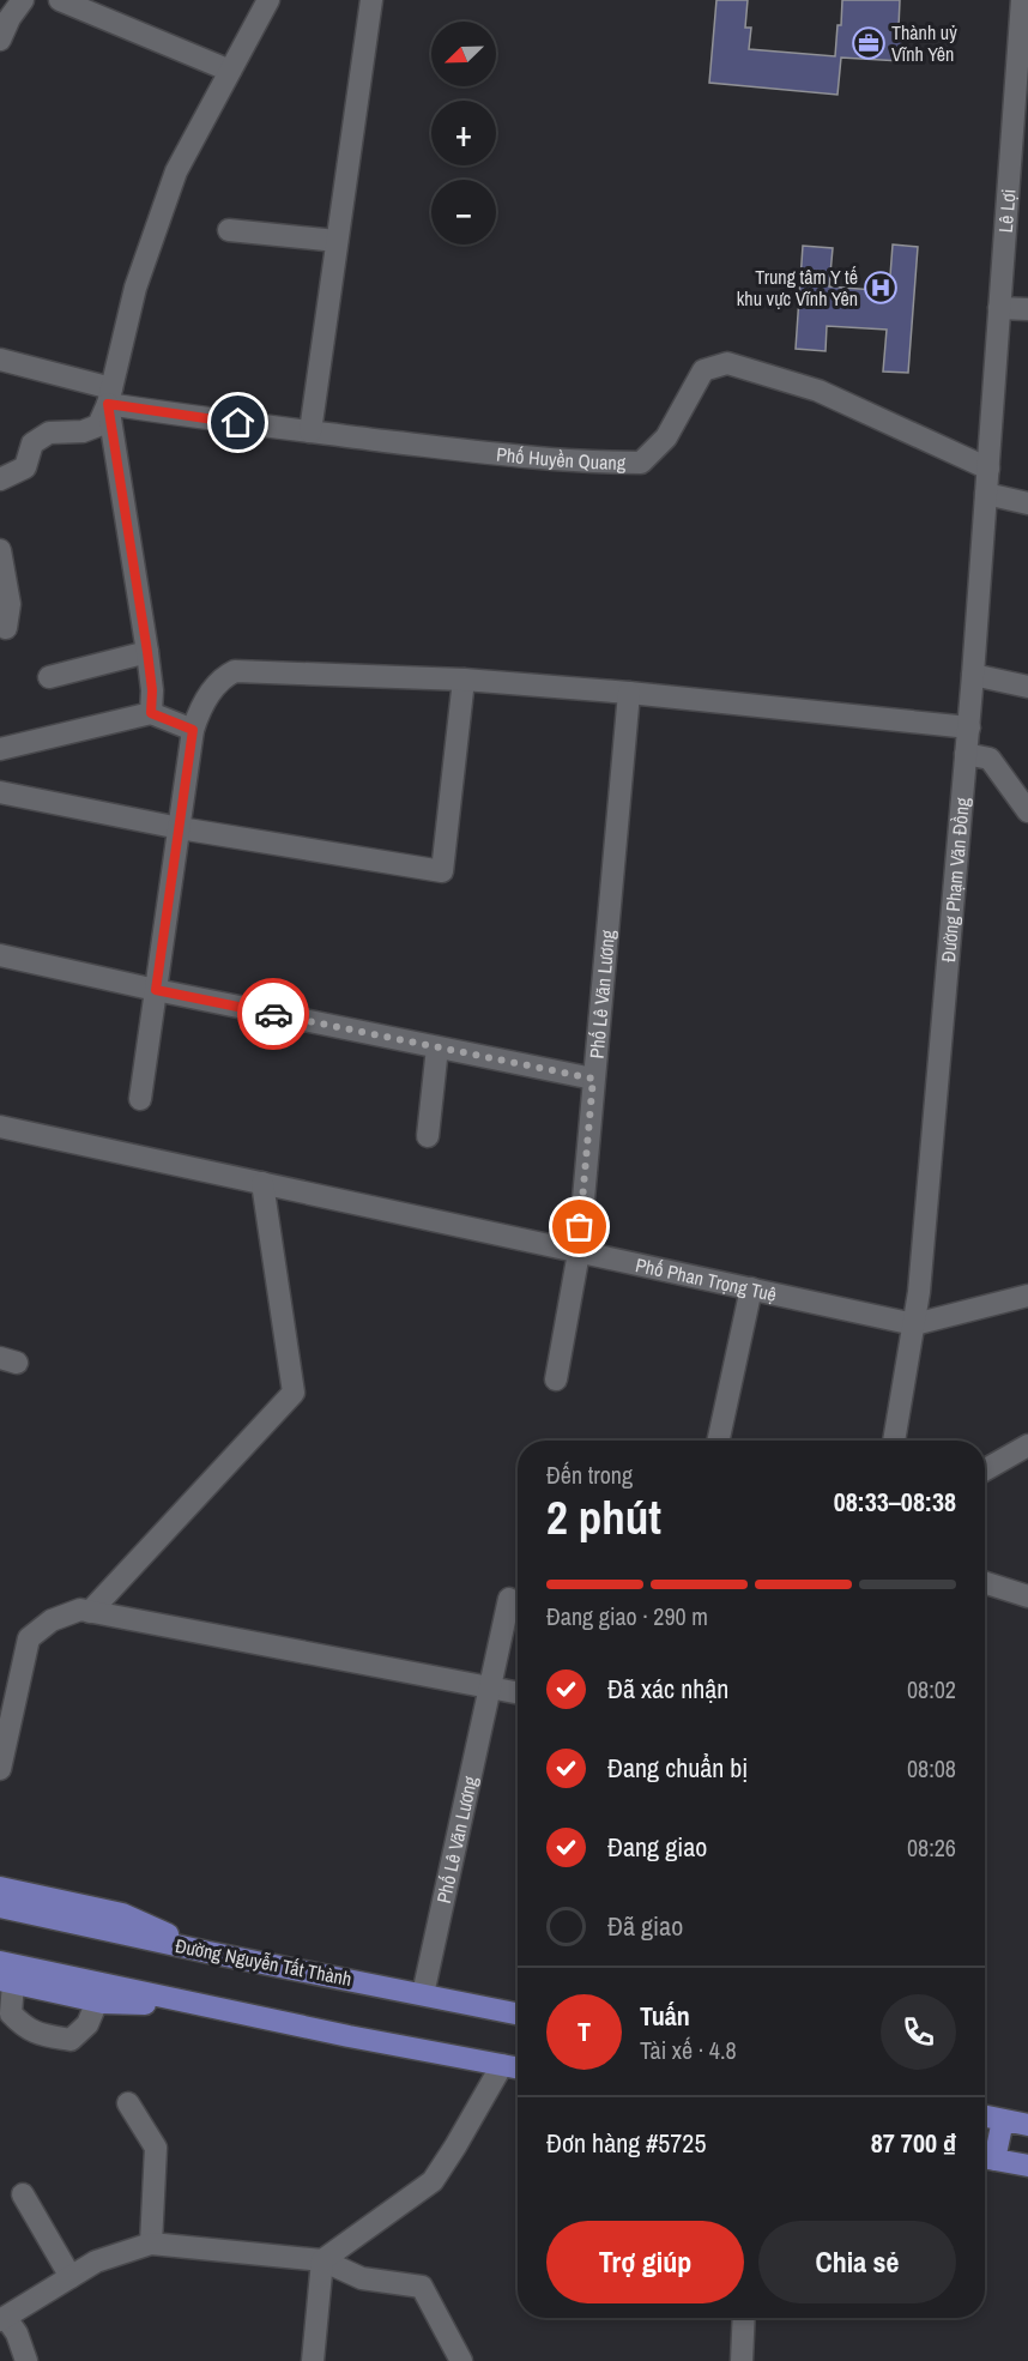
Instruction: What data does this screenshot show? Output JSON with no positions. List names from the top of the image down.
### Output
{
  "streets": {
    "main road": ["Đường Nguyễn Tất Thành"],
    "street": [
      "Lê Lợi",
      "Phố Huyền Quang",
      "Đường Phạm Văn Đồng",
      "Phố Lê Văn Lương",
      "Phố Phan Trọng Tuệ"
    ]
  },
  "crossings": [
    ["Lê Lợi", "Đường Phạm Văn Đồng"],
    ["Phố Huyền Quang", "Đường Phạm Văn Đồng"],
    ["Đường Phạm Văn Đồng", "Phố Phan Trọng Tuệ"],
    ["Phố Lê Văn Lương", "Phố Phan Trọng Tuệ"],
    ["Phố Lê Văn Lương", "Đường Nguyễn Tất Thành"]
  ],
  "places": {
    "office": ["Thành uỷ Vĩnh Yên"],
    "hospital": ["Trung tâm Y tế khu vực Vĩnh Yên"]
  },
  "north": "bottom left",
  "page": {
    "map_buttons": ["+", "−"],
    "heading": ["2 phút", "Đến trong", "08:33–08:38"],
    "panel": [
      "Tuấn",
      "Tài xế · 4.8",
      "Đơn hàng #5725",
      "87 700 ₫"
    ],
    "bar": "Đang giao · 290 m",
    "list": [
      ["Đã xác nhận", "08:02"],
      ["Đang chuẩn bị", "08:08"],
      ["Đang giao", "08:26"],
      "Đã giao"
    ],
    "round": "T",
    "buttons": ["Trợ giúp", "Chia sẻ"]
  }
}
